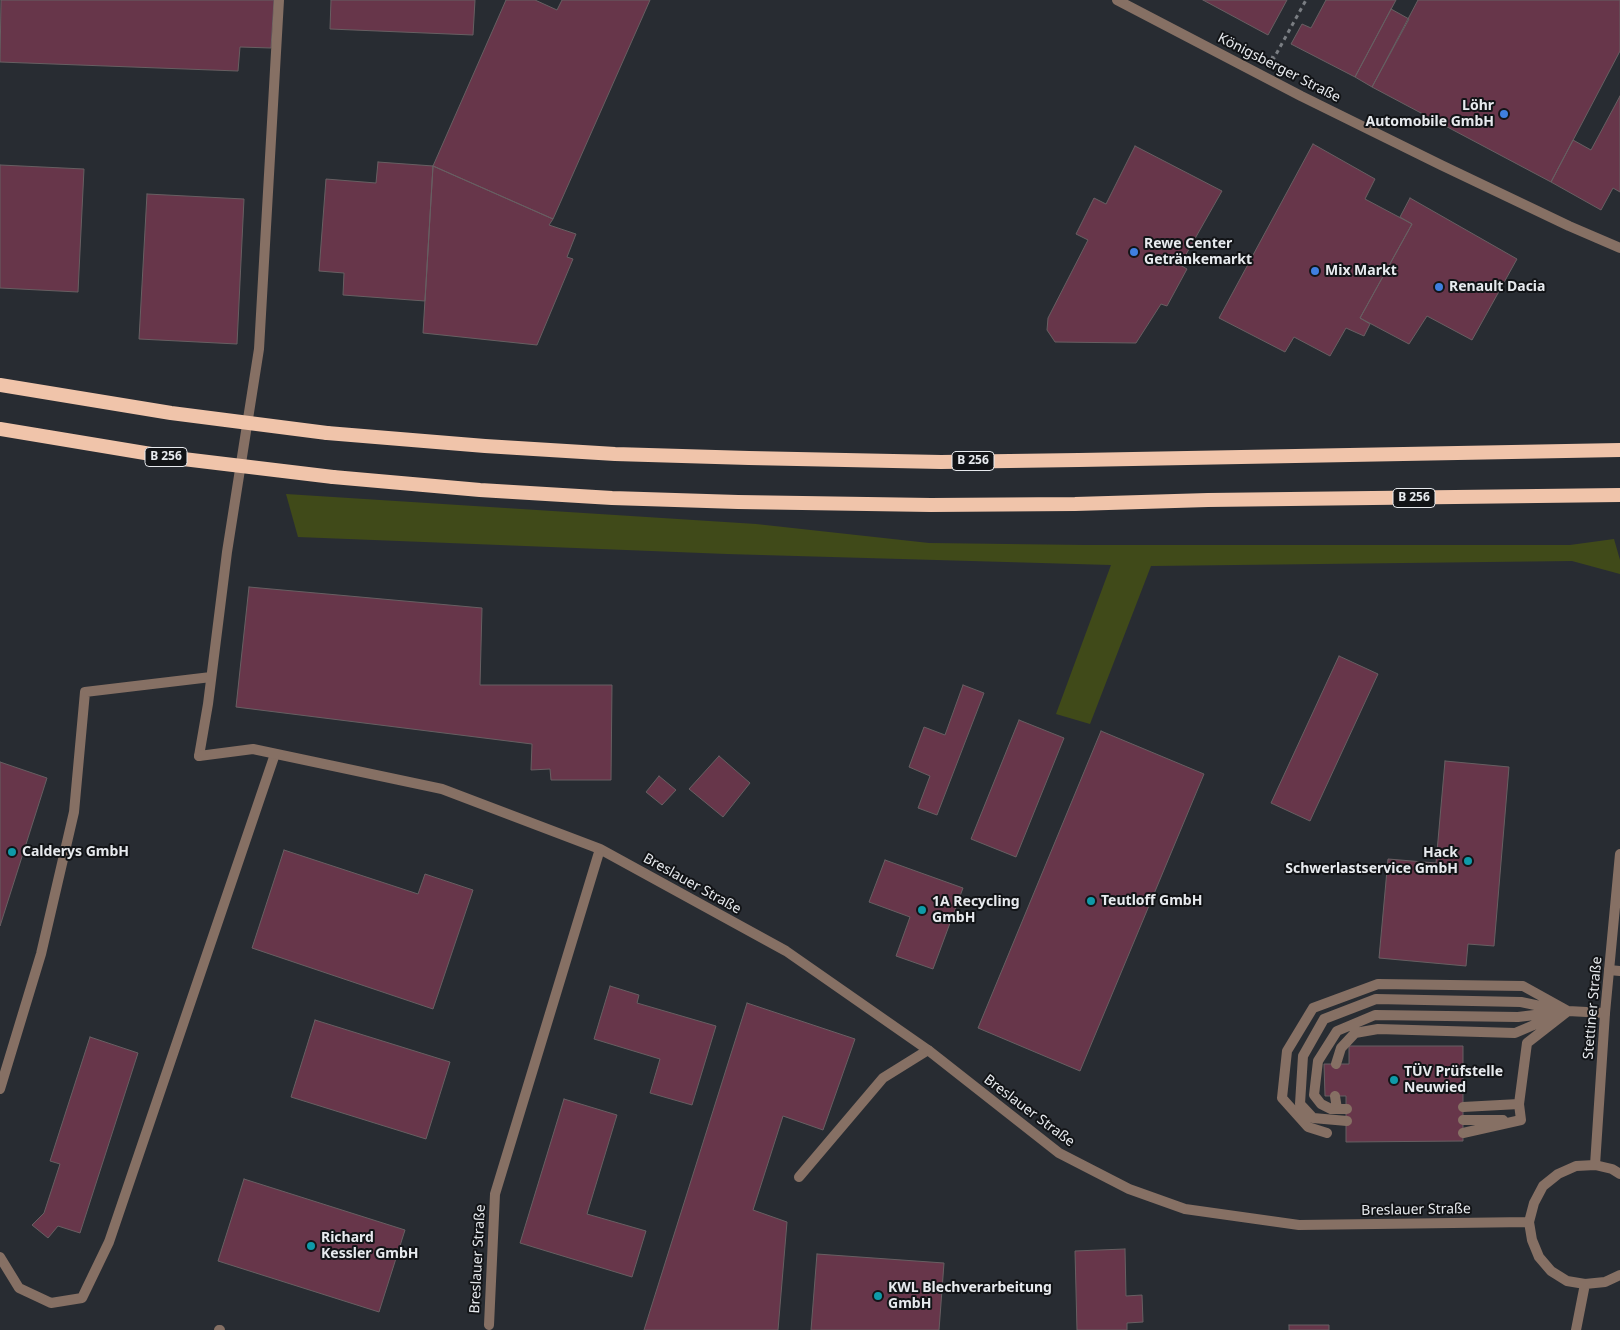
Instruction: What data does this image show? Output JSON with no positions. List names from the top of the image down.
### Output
{
  "streets": {
    "highway": ["B 256"],
    "street": ["Königsberger Straße", "Breslauer Straße", "Stettiner Straße"]
  },
  "places": [
    "Löhr Automobile GmbH",
    "Rewe Center Getränkemarkt",
    "Mix Markt",
    "Renault Dacia",
    "Calderys GmbH",
    "Hack Schwerlastservice GmbH",
    "Teutloff GmbH",
    "1A Recycling GmbH",
    "TÜV Prüfstelle Neuwied",
    "Richard Kessler GmbH",
    "KWL Blechverarbeitung GmbH"
  ]
}
